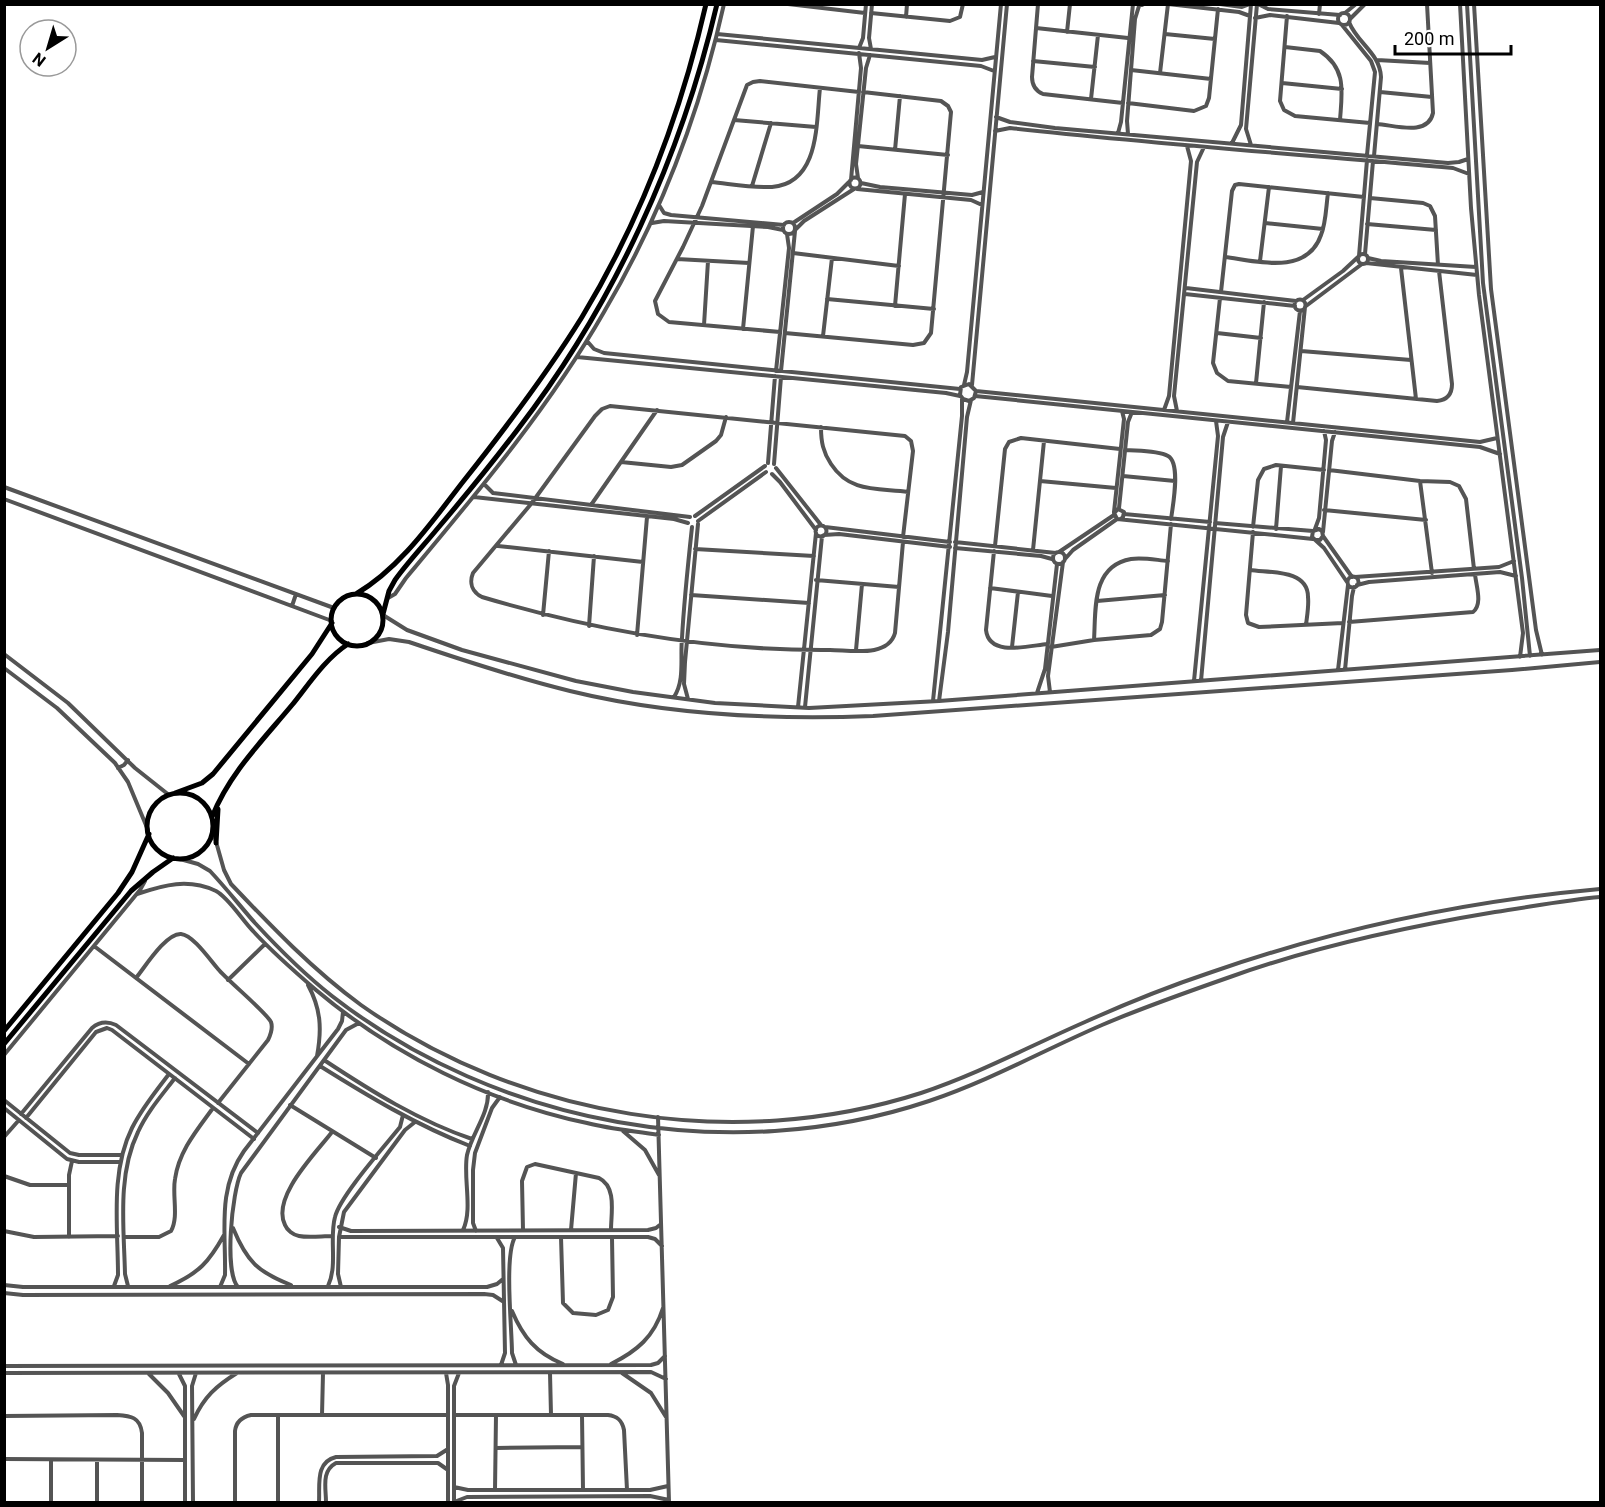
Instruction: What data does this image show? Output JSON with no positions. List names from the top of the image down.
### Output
{
  "scale_bar": "200 m",
  "north": "bottom left"
}
